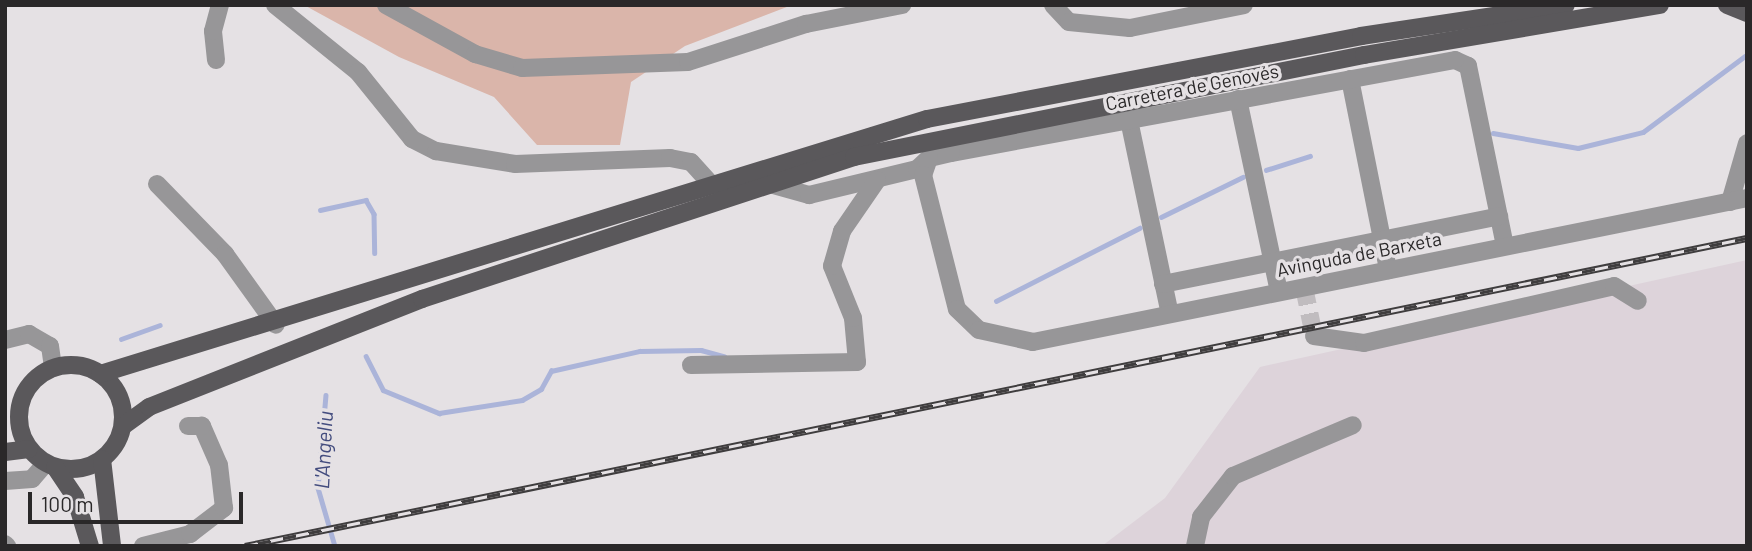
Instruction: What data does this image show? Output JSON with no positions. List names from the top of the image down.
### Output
{
  "streets": {
    "street": ["Carretera de Genovés", "Avinguda de Barxeta"]
  },
  "crossings": [
    ["Carretera de Genovés", "Avinguda de Barxeta"]
  ],
  "water": ["L'Angeliu"],
  "scale_bar": "100 m"
}
